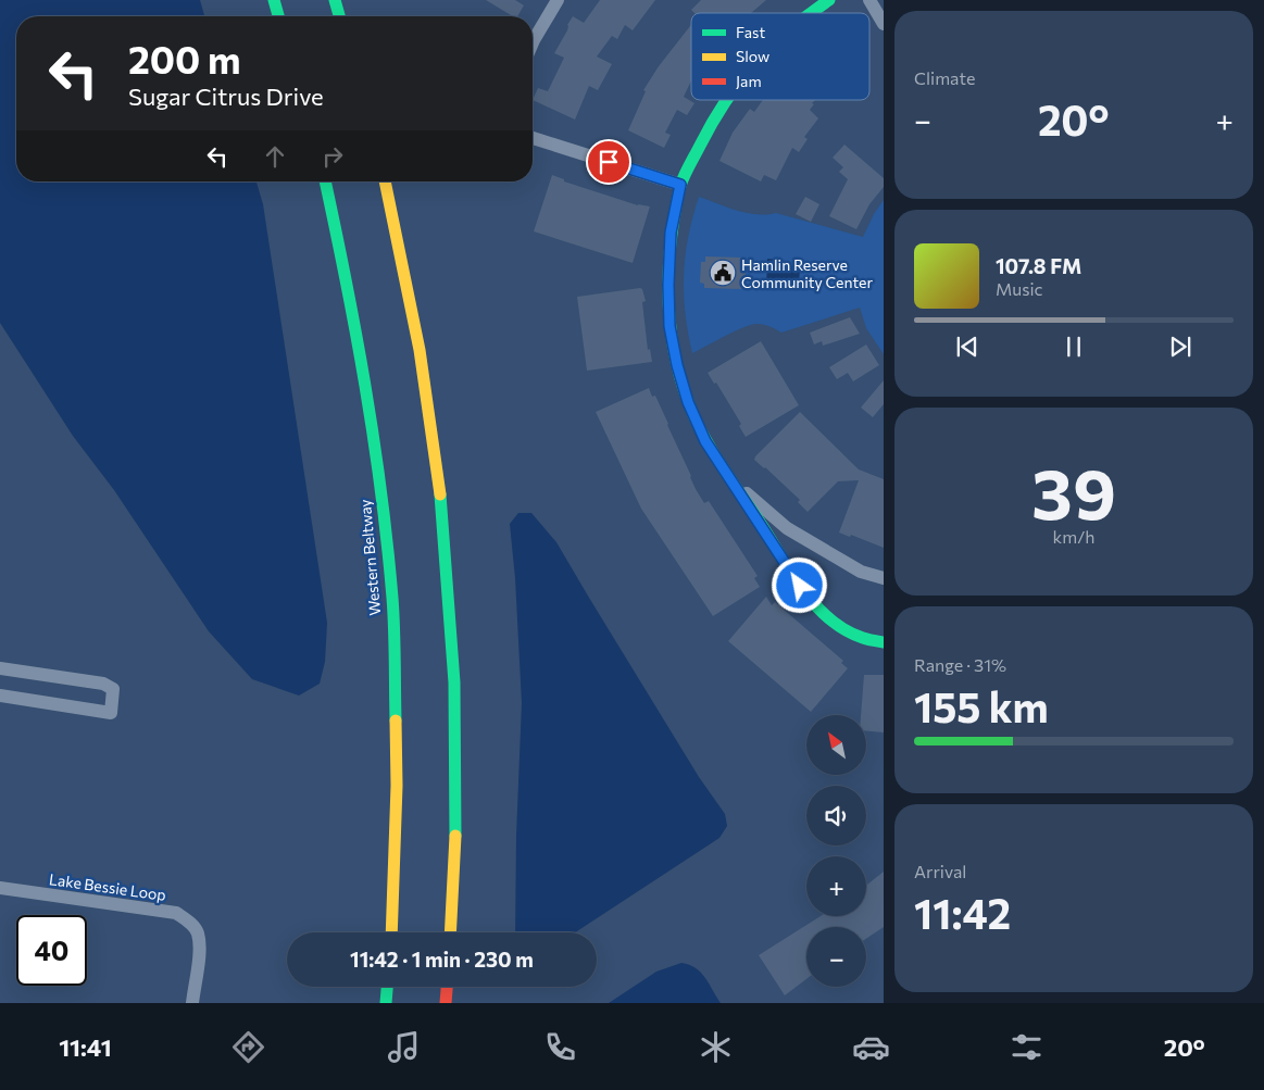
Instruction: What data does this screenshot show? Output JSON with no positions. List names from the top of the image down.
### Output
{
  "streets": {
    "main road": ["Western Beltway"],
    "street": ["Lake Bessie Loop"]
  },
  "places": {
    "public building": ["Hamlin Reserve Community Center"]
  },
  "legend": ["Fast", "Slow", "Jam"],
  "north": "top left",
  "page": {
    "tile": [
      "Climate",
      ["39", "km/h"],
      ["Range · 31%", "155 km"],
      ["Arrival", "11:42"]
    ],
    "turn": ["200 m", "Sugar Citrus Drive"],
    "heat": ["−", "20°", "+"],
    "song": ["107.8 FM", "Music"],
    "map_buttons": ["+", "−"],
    "limit": "40",
    "trip": "11:42 · 1 min · 230 m",
    "tabs": ["11:41", "20°"]
  }
}
